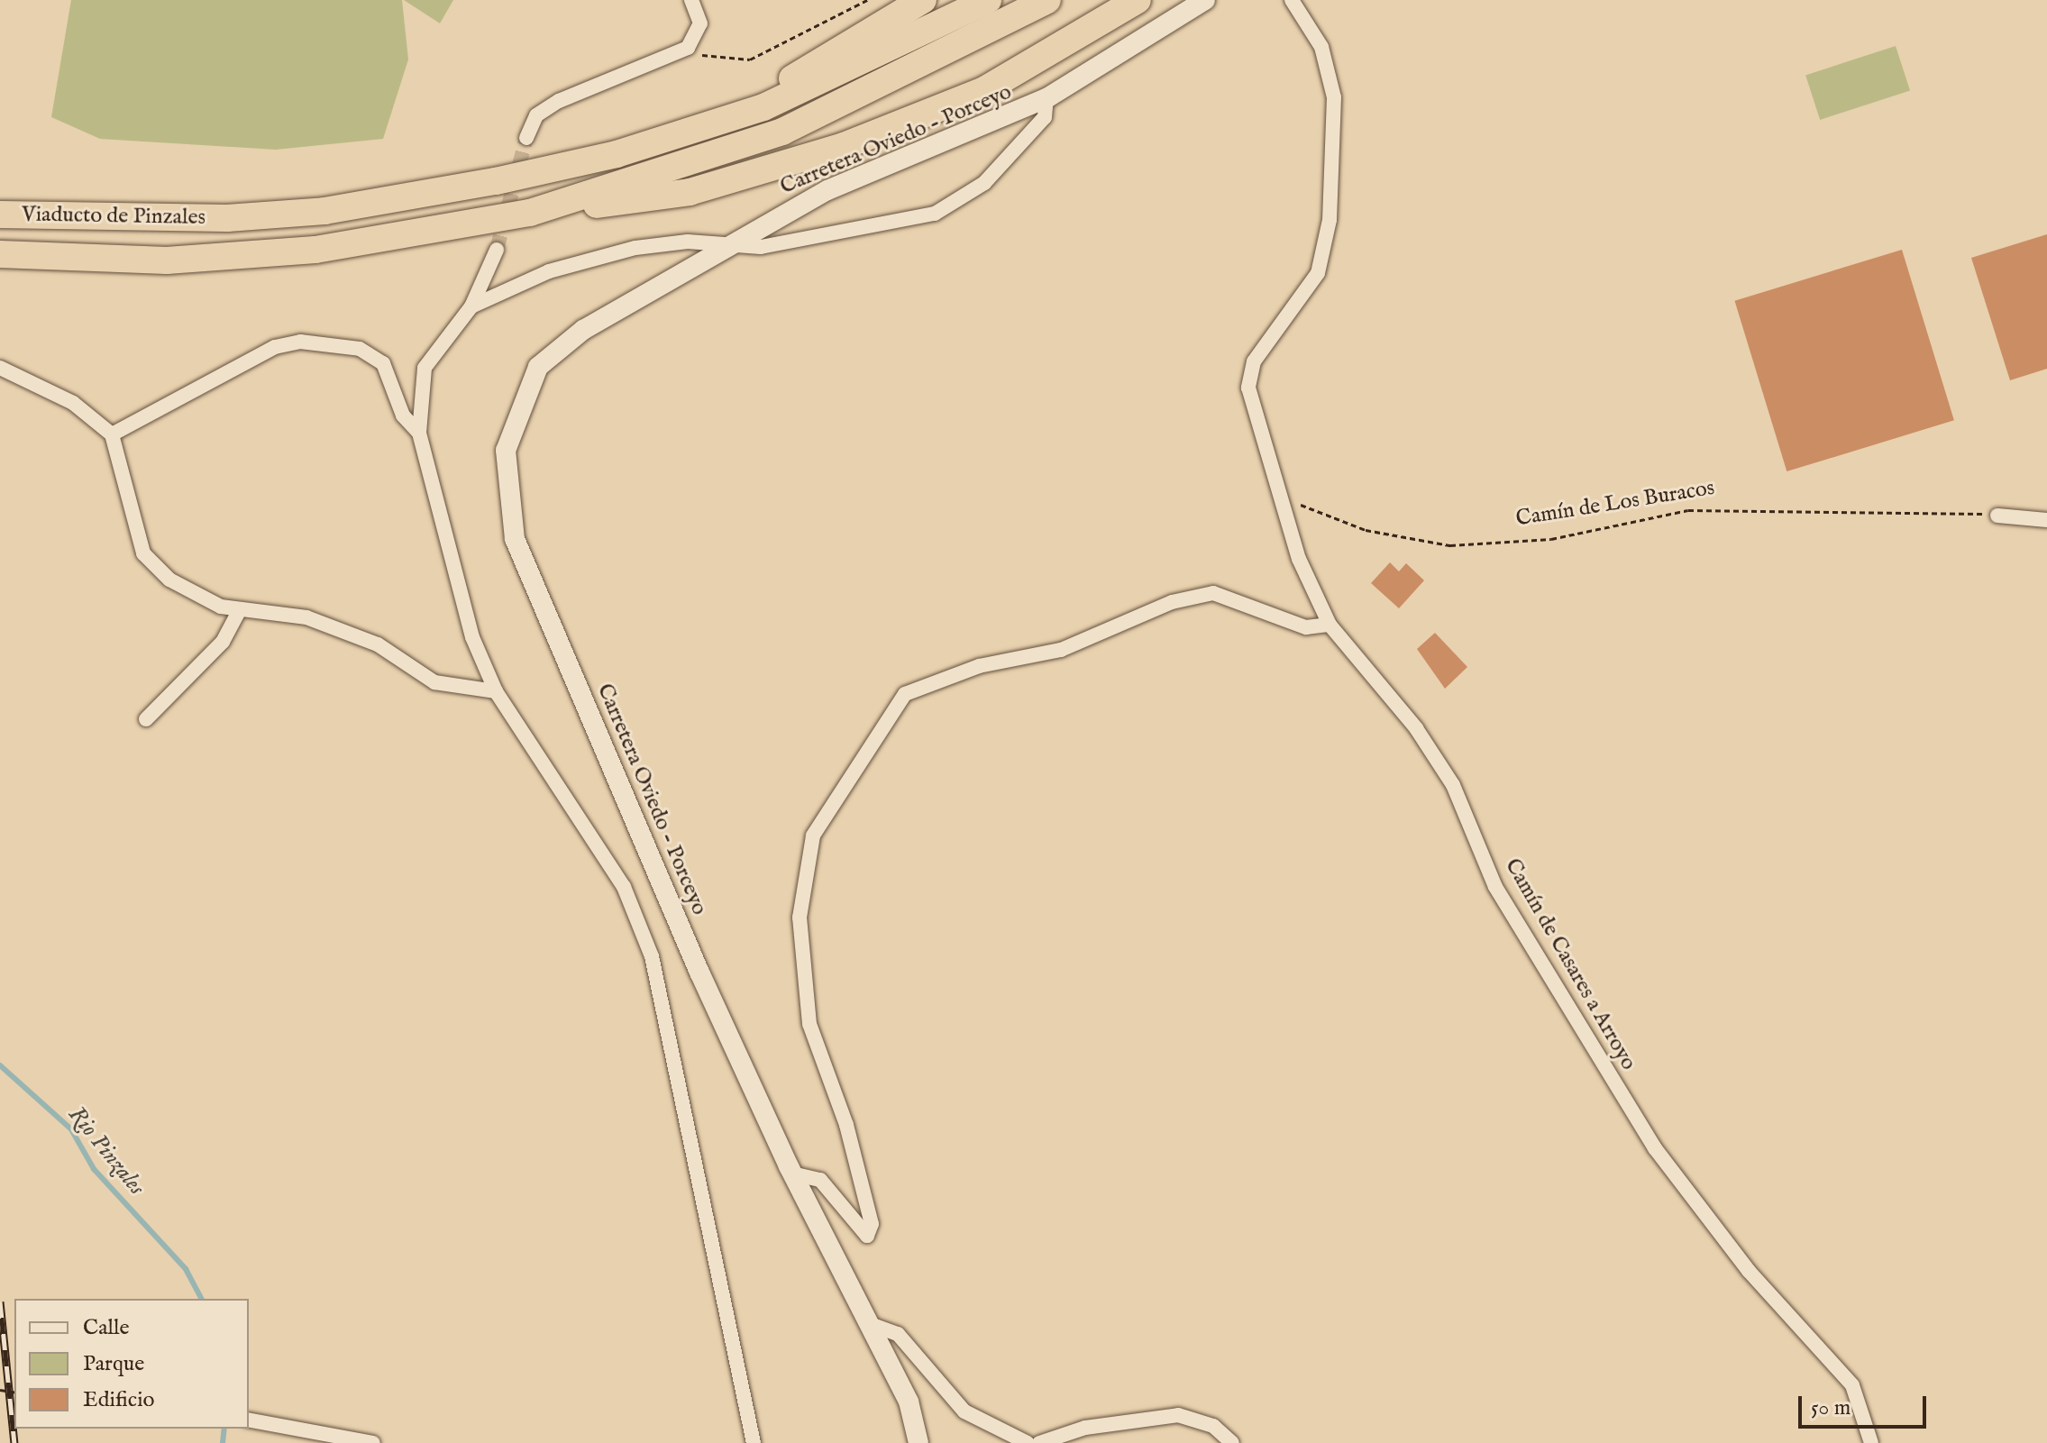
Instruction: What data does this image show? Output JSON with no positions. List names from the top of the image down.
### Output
{
  "streets": {
    "highway": ["Viaducto de Pinzales"],
    "main road": ["Carretera Oviedo - Porceyo"],
    "street": ["Camín de Casares a Arroyo"],
    "path": ["Camín de Los Buracos"]
  },
  "crossings": [
    ["Camín de Los Buracos", "Camín de Casares a Arroyo"]
  ],
  "water": ["Rio Pinzales"],
  "legend": ["Calle", "Parque", "Edificio"],
  "scale_bar": "50 m"
}
